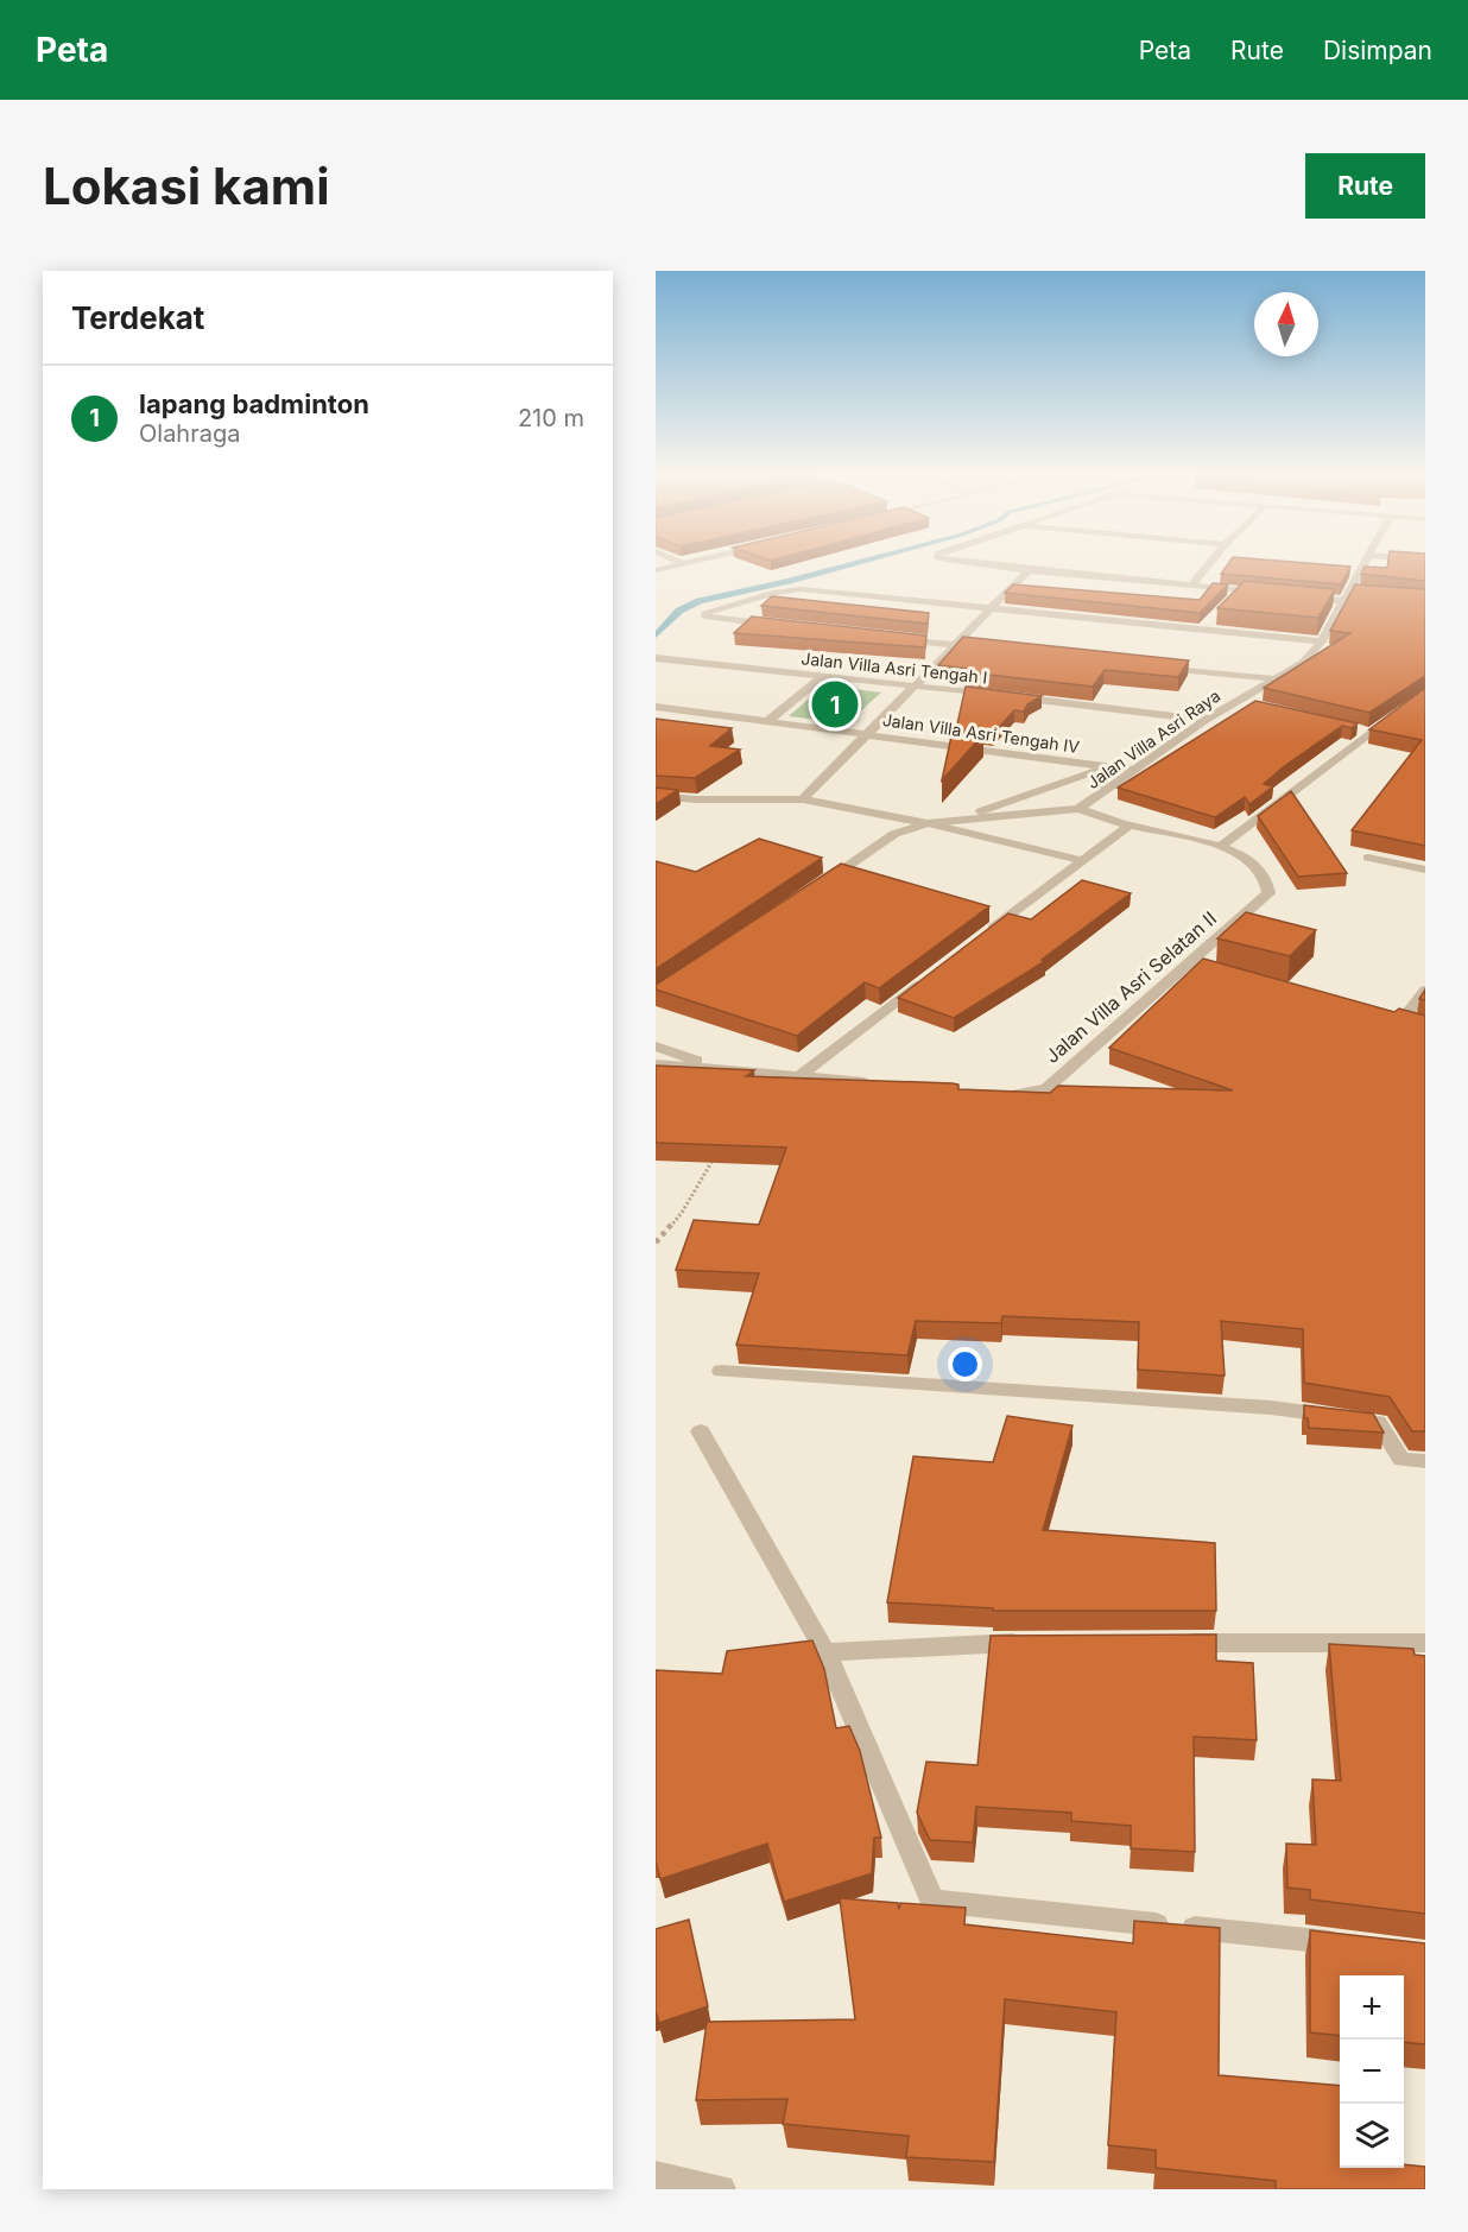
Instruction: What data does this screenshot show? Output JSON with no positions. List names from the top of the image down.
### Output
{
  "streets": {
    "street": [
      "Jalan Villa Asri Tengah I",
      "Jalan Villa Asri Tengah IV",
      "Jalan Villa Asri Raya",
      "Jalan Villa Asri Selatan II"
    ]
  },
  "crossings": [
    ["Jalan Villa Asri Tengah I", "Jalan Villa Asri Raya"],
    ["Jalan Villa Asri Tengah IV", "Jalan Villa Asri Raya"],
    ["Jalan Villa Asri Raya", "Jalan Villa Asri Selatan II"]
  ],
  "north": "top",
  "page": {
    "header": "Peta",
    "nav": ["Peta", "Rute", "Disimpan"],
    "buttons": "Rute",
    "title": "Lokasi kami",
    "heading": "Terdekat",
    "list": [
      {
        "mark": "1",
        "name": "lapang badminton",
        "note": "Olahraga",
        "value": "210 m"
      }
    ],
    "pins": "1",
    "map_buttons": ["+", "−"]
  }
}
